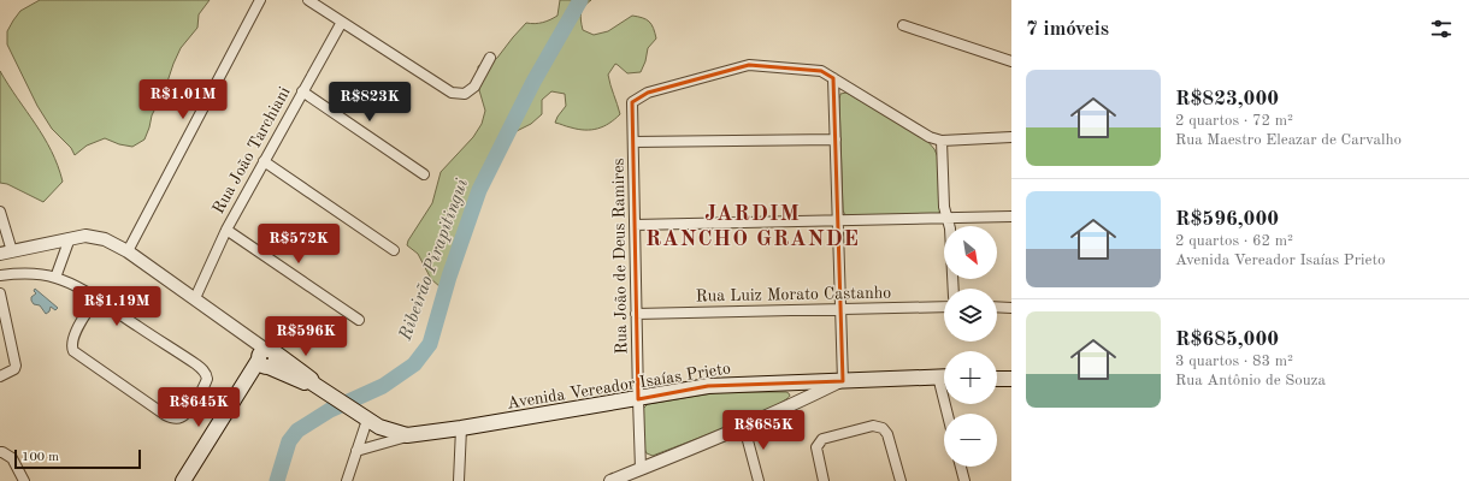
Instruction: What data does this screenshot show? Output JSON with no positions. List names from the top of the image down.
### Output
{
  "streets": {
    "main road": ["Avenida Vereador Isaías Prieto"],
    "street": ["Rua João Tarchiani", "Rua João de Deus Ramires", "Rua Luiz Morato Castanho"]
  },
  "crossings": [
    ["Rua João de Deus Ramires", "Rua Luiz Morato Castanho"],
    ["Rua João de Deus Ramires", "Avenida Vereador Isaías Prieto"]
  ],
  "districts": ["JARDIM RANCHO GRANDE"],
  "water": ["Ribeirão Pirapitingui"],
  "scale_bar": "100 m",
  "north": "bottom right",
  "page": {
    "heading": "7 imóveis",
    "list": [
      {
        "name": "R$823,000",
        "note": "2 quartos · 72 m² · Rua Maestro Eleazar de Carvalho"
      },
      {
        "name": "R$596,000",
        "note": "2 quartos · 62 m² · Avenida Vereador Isaías Prieto"
      },
      {
        "name": "R$685,000",
        "note": "3 quartos · 83 m² · Rua Antônio de Souza"
      }
    ],
    "price": [
      "R$1.01M",
      "R$823K",
      "R$572K",
      "R$1.19M",
      "R$596K",
      "R$645K",
      "R$685K"
    ],
    "map_buttons": ["+", "−"],
    "scale": "100 m"
  }
}
